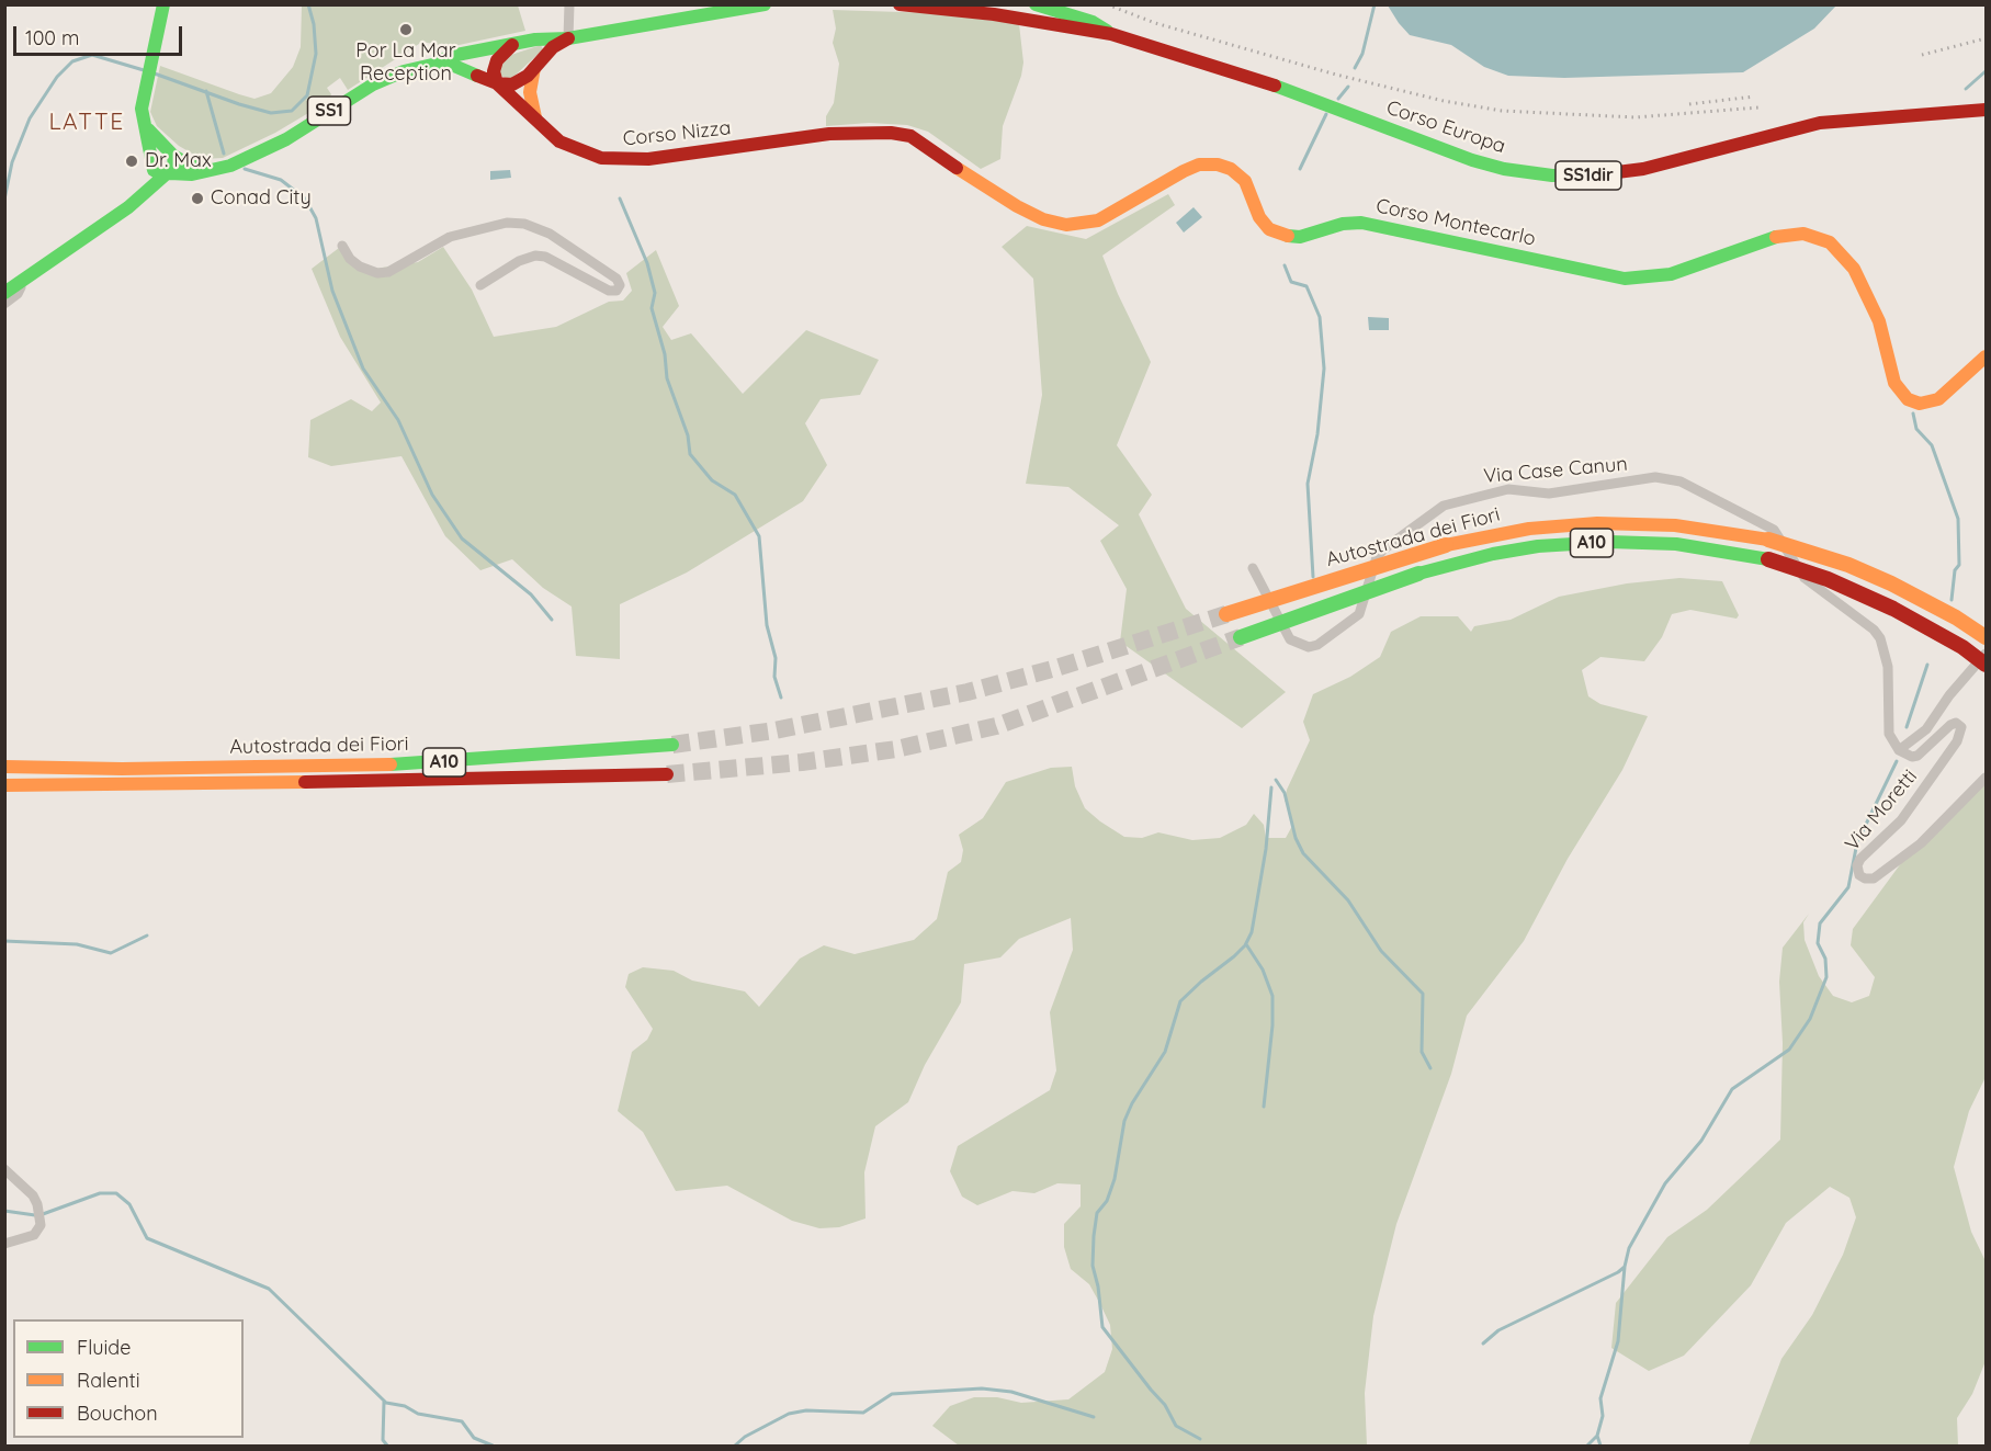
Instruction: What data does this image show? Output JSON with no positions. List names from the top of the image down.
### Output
{
  "streets": {
    "main road": [
      "SS1",
      "Corso Europa",
      "Corso Nizza",
      "SS1dir",
      "Corso Montecarlo",
      "Autostrada dei Fiori",
      "A10"
    ],
    "street": ["Via Case Canun", "Via Moretti"]
  },
  "crossings": [
    ["SS1", "Corso Nizza"],
    ["Corso Nizza", "Corso Montecarlo"],
    ["Via Case Canun", "Via Moretti"]
  ],
  "districts": ["LATTE"],
  "places": ["Por La Mar Reception", "Dr. Max", "Conad City"],
  "legend": ["Fluide", "Ralenti", "Bouchon"],
  "scale_bar": "100 m"
}
